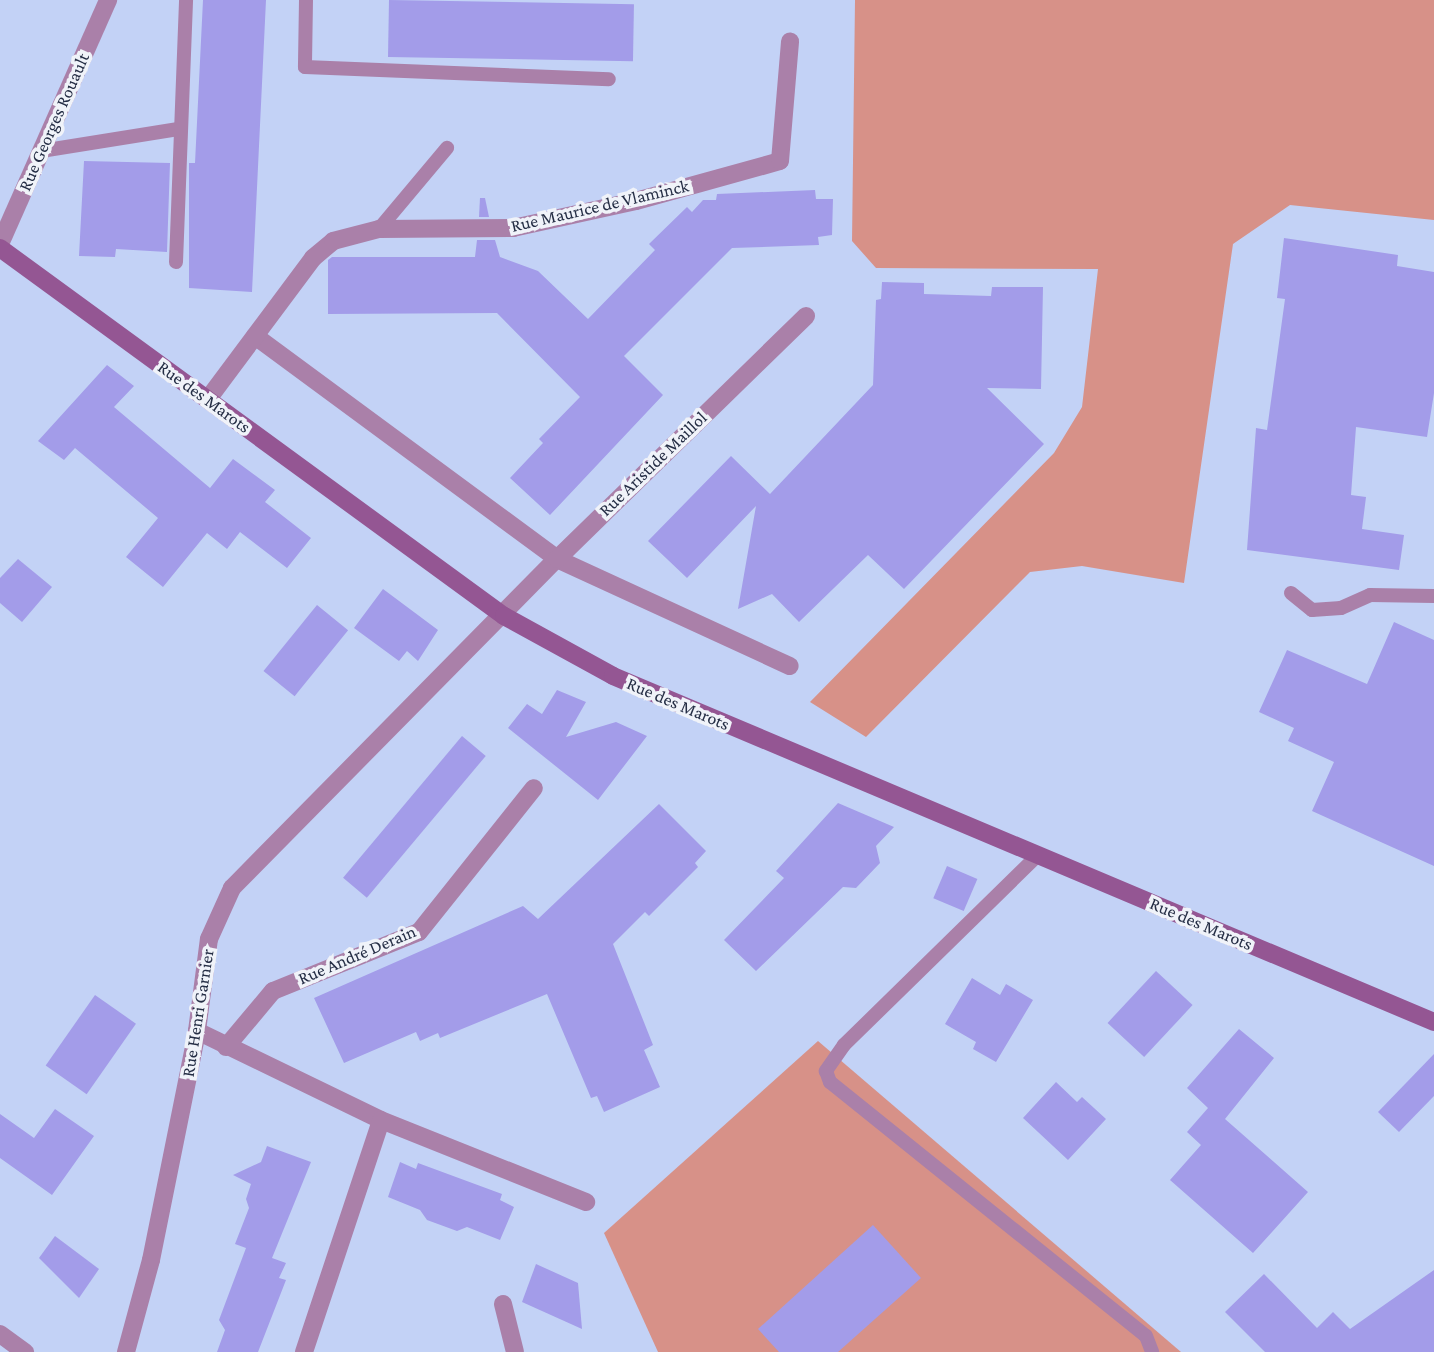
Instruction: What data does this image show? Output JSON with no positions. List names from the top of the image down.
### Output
{
  "streets": {
    "main road": ["Rue des Marots"],
    "street": [
      "Rue Georges Rouault",
      "Rue Maurice de Vlaminck",
      "Rue Aristide Maillol",
      "Rue André Derain",
      "Rue Henri Garnier"
    ]
  },
  "crossings": [
    ["Rue Georges Rouault", "Rue des Marots"],
    ["Rue Maurice de Vlaminck", "Rue des Marots"],
    ["Rue des Marots", "Rue Aristide Maillol"],
    ["Rue des Marots", "Rue Henri Garnier"],
    ["Rue Aristide Maillol", "Rue Henri Garnier"]
  ]
}
